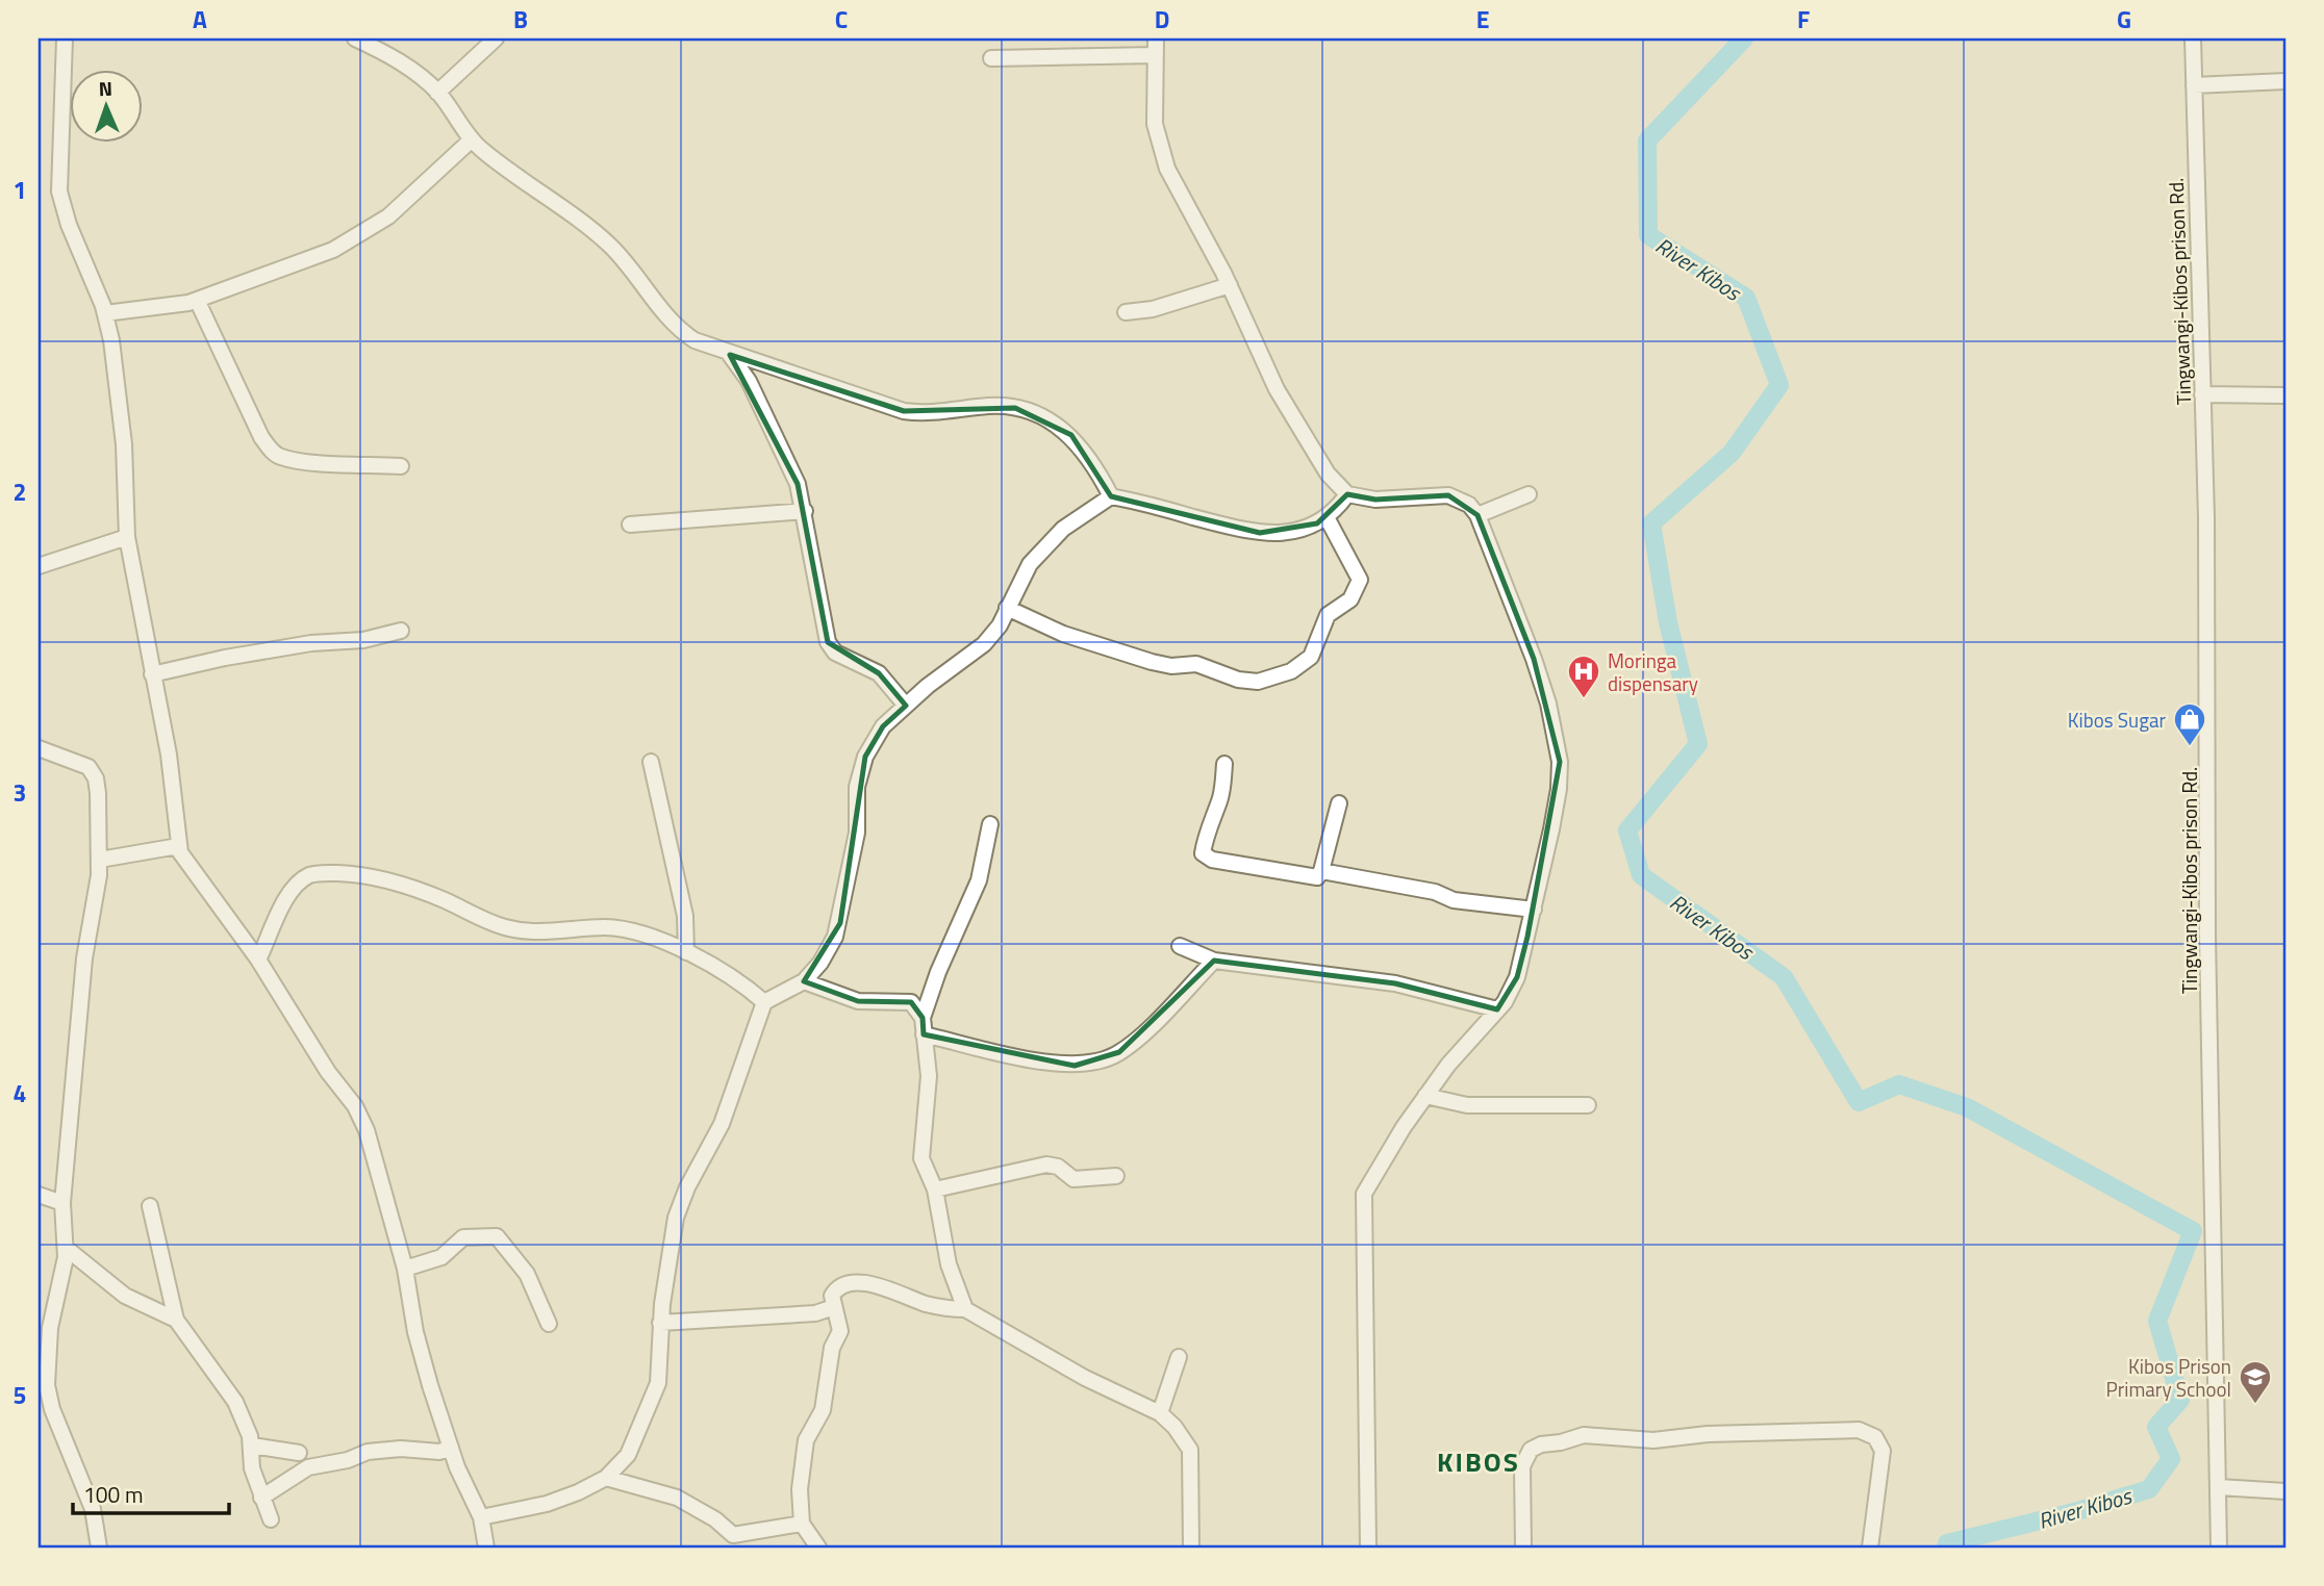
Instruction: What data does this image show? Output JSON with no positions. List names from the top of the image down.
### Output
{
  "streets": {
    "street": ["Tingwangi-Kibos prison Rd."]
  },
  "districts": ["KIBOS"],
  "water": ["River Kibos"],
  "places": {
    "hospital": ["Moringa dispensary"],
    "shop": ["Kibos Sugar"],
    "school or university": ["Kibos Prison Primary School"]
  },
  "scale_bar": "100 m",
  "north": "top",
  "grid": {
    "columns": [
      "A",
      "B",
      "C",
      "D",
      "E",
      "F",
      "G"
    ],
    "rows": [
      "1",
      "2",
      "3",
      "4",
      "5"
    ]
  }
}
